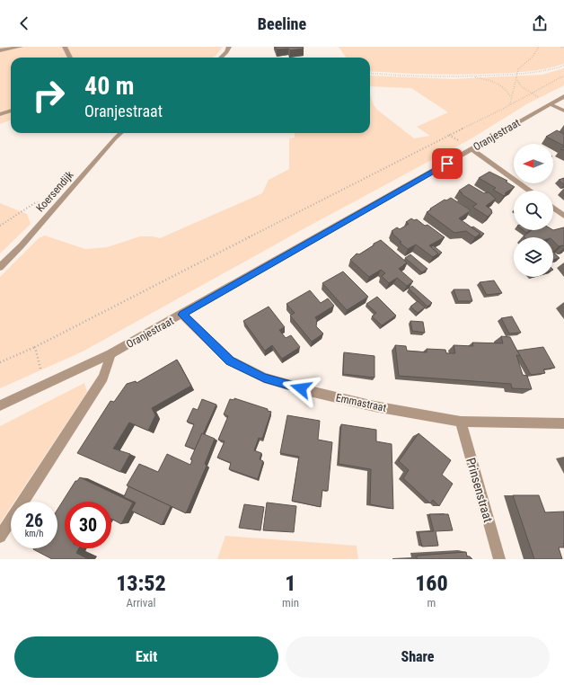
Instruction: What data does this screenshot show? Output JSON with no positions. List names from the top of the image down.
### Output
{
  "streets": {
    "street": [
      "Oranjestraat",
      "Koersendijk",
      "Emmastraat",
      "Prinsenstraat"
    ]
  },
  "crossings": [
    ["Oranjestraat", "Emmastraat"],
    ["Emmastraat", "Prinsenstraat"]
  ],
  "north": "left",
  "page": {
    "header": "Beeline",
    "turn": ["40 m", "Oranjestraat"],
    "speed": "26 km/h",
    "limit": "30",
    "eta": [
      "13:52",
      "Arrival",
      "1",
      "min",
      "160",
      "m"
    ],
    "buttons": ["Exit", "Share"]
  }
}
